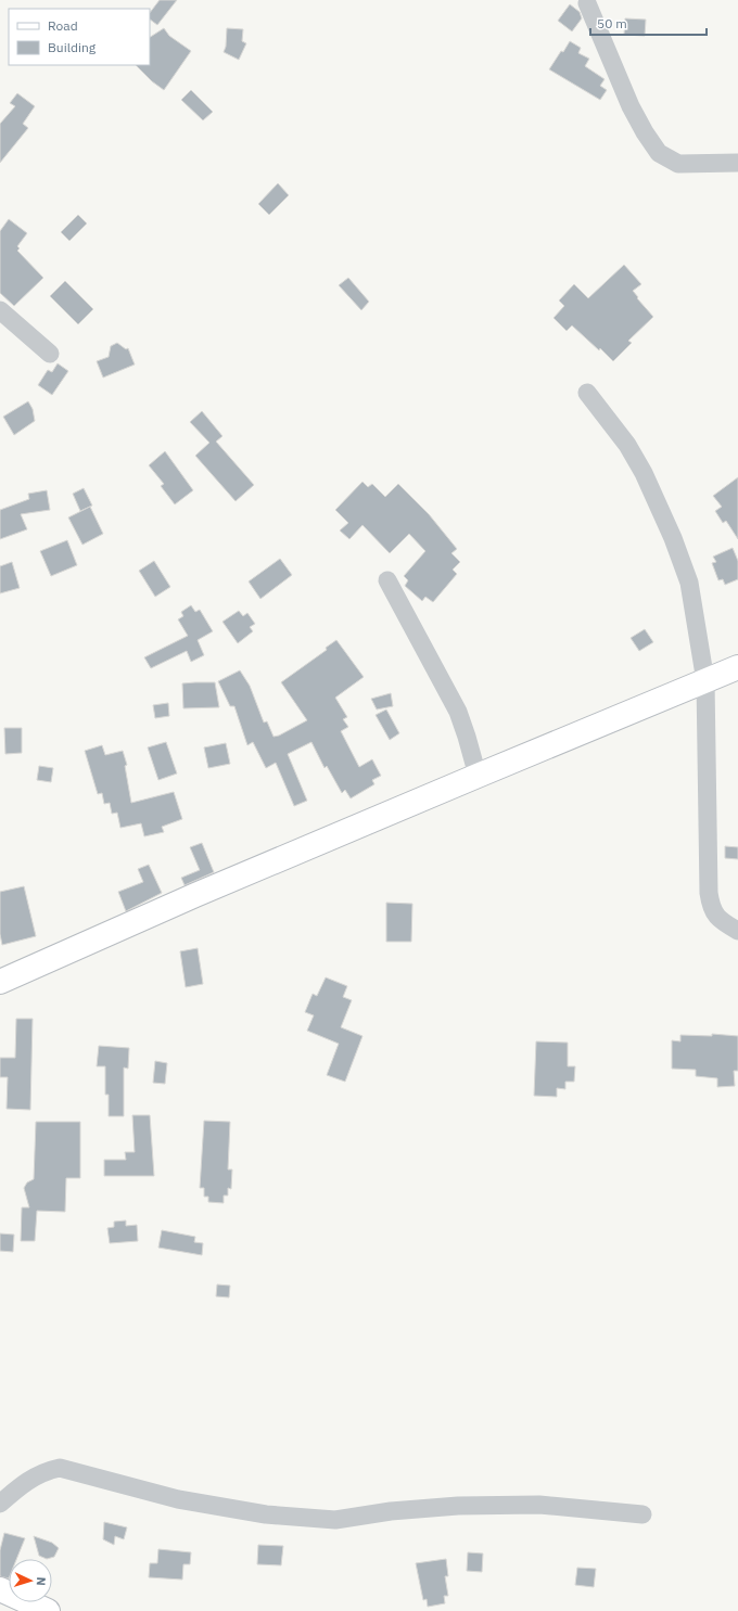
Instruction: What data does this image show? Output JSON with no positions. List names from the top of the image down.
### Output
{
  "legend": ["Road", "Building"],
  "scale_bar": "50 m",
  "north": "right"
}
